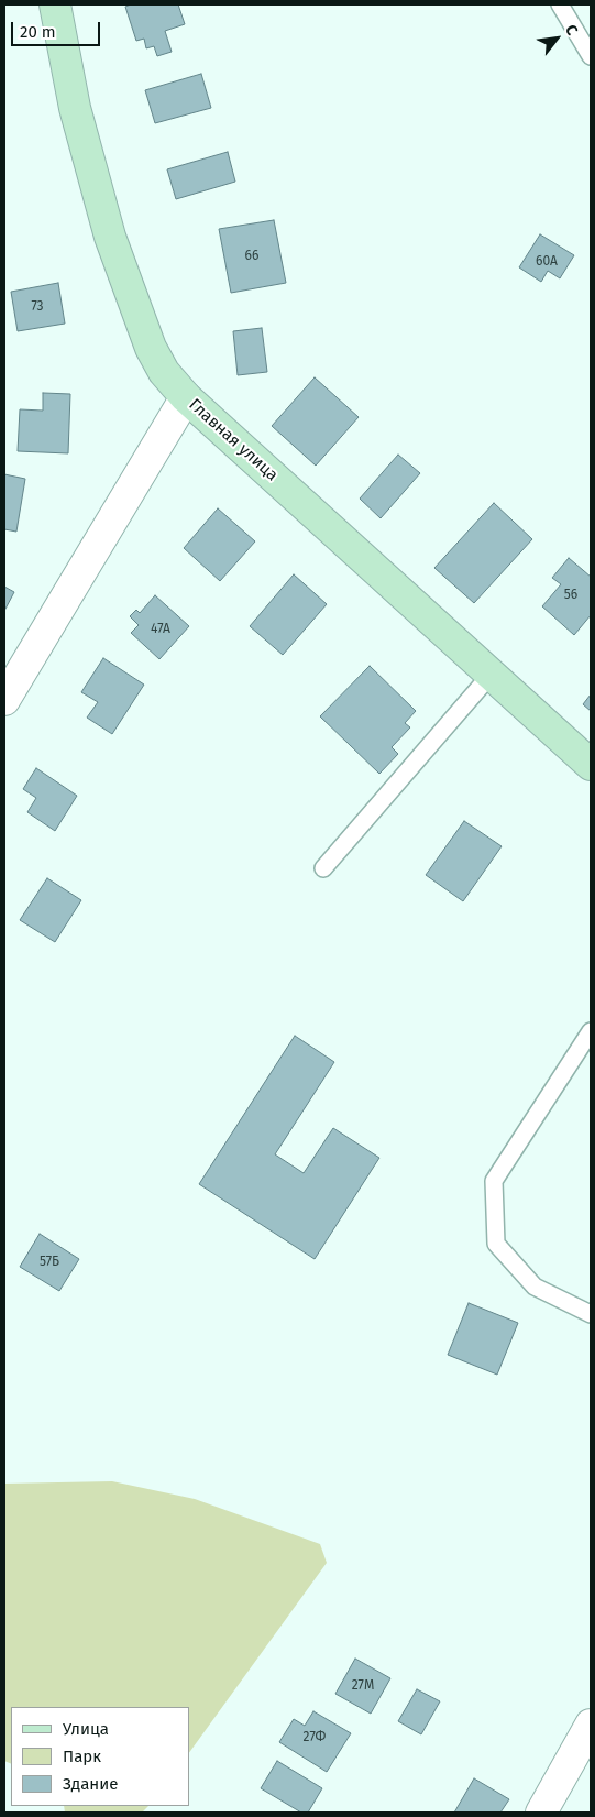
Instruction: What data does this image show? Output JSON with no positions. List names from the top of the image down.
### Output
{
  "streets": {
    "street": ["Главная улица"]
  },
  "house_numbers": [
    "66",
    "60А",
    "73",
    "56",
    "47А",
    "57Б",
    "27М",
    "27Ф"
  ],
  "legend": ["Улица", "Парк", "Здание"],
  "scale_bar": "20 m",
  "north": "top right"
}
